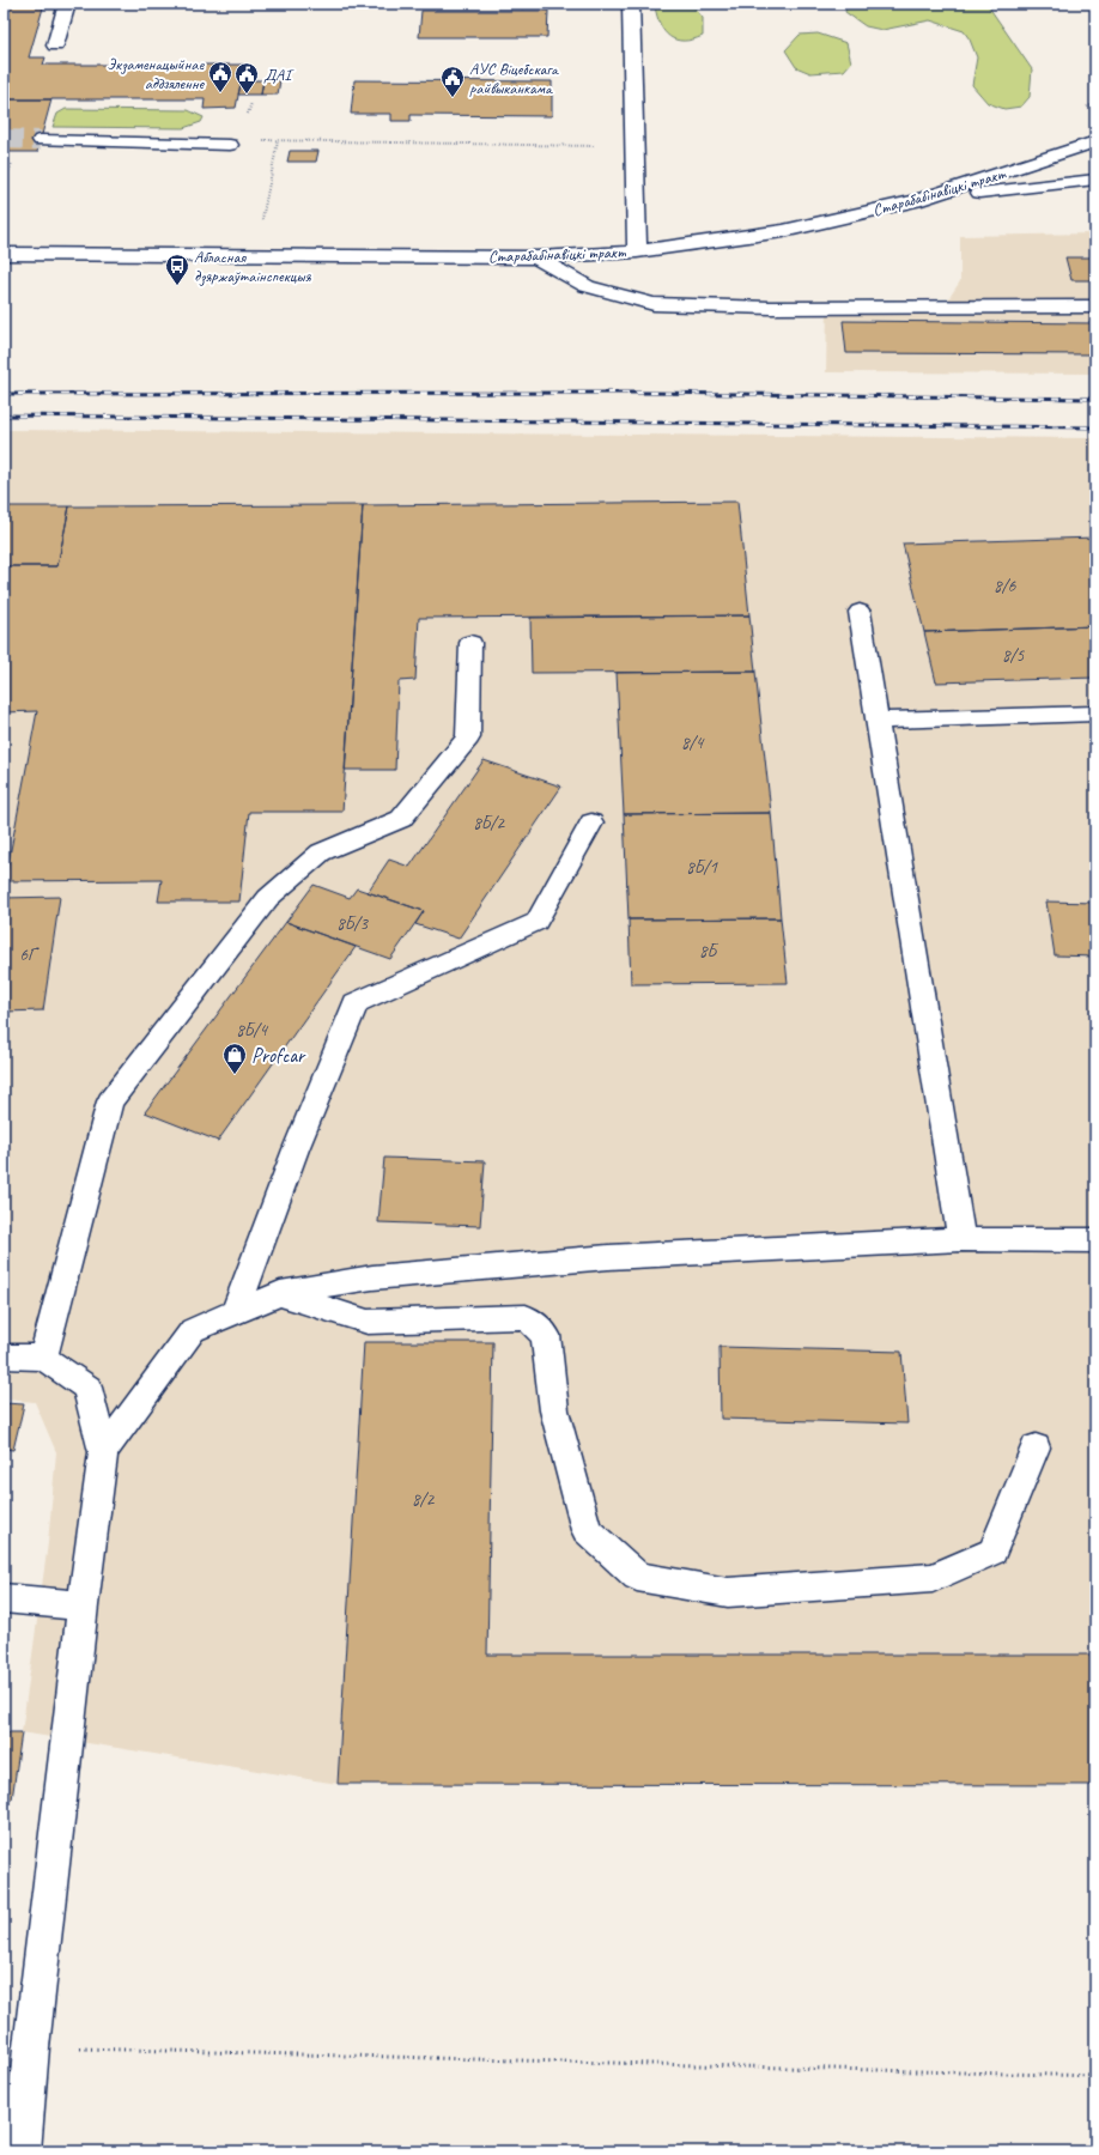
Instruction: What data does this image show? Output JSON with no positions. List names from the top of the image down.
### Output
{
  "streets": {
    "street": ["Старабабінавіцкі тракт"]
  },
  "places": {
    "public building": ["Экзаменацыйнае аддзяленне", "ДАІ", "АУС Віцебскага райвыканкама"],
    "bus stop": ["Абласная дзяржаўтаінспекцыя"],
    "shop": ["Profcar"]
  },
  "house_numbers": [
    "8/6",
    "8/5",
    "8/4",
    "8Б/2",
    "8Б/1",
    "8Б/3",
    "8Б",
    "6Г",
    "8Б/4",
    "8/2"
  ]
}
